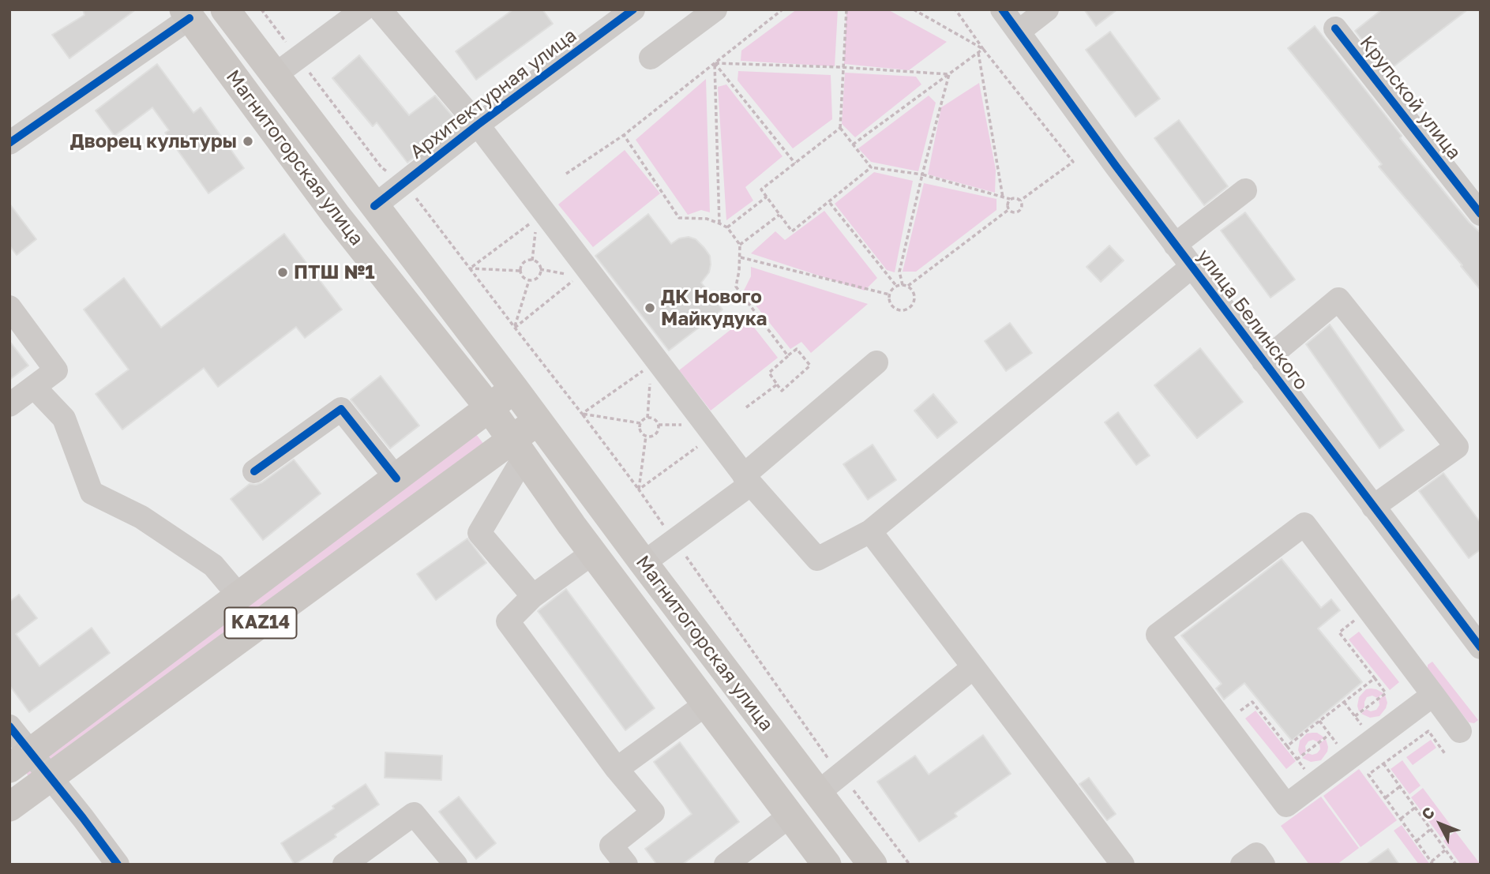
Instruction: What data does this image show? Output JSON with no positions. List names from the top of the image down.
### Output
{
  "streets": {
    "main road": ["Магнитогорская улица", "KAZ14"],
    "street": ["Архитектурная улица", "Крупской улица", "улица Белинского"]
  },
  "crossings": [
    ["Архитектурная улица", "Магнитогорская улица"],
    ["Магнитогорская улица", "KAZ14"]
  ],
  "places": ["Дворец культуры", "ПТШ №1", "ДК Нового Майкудука"],
  "north": "top left"
}
